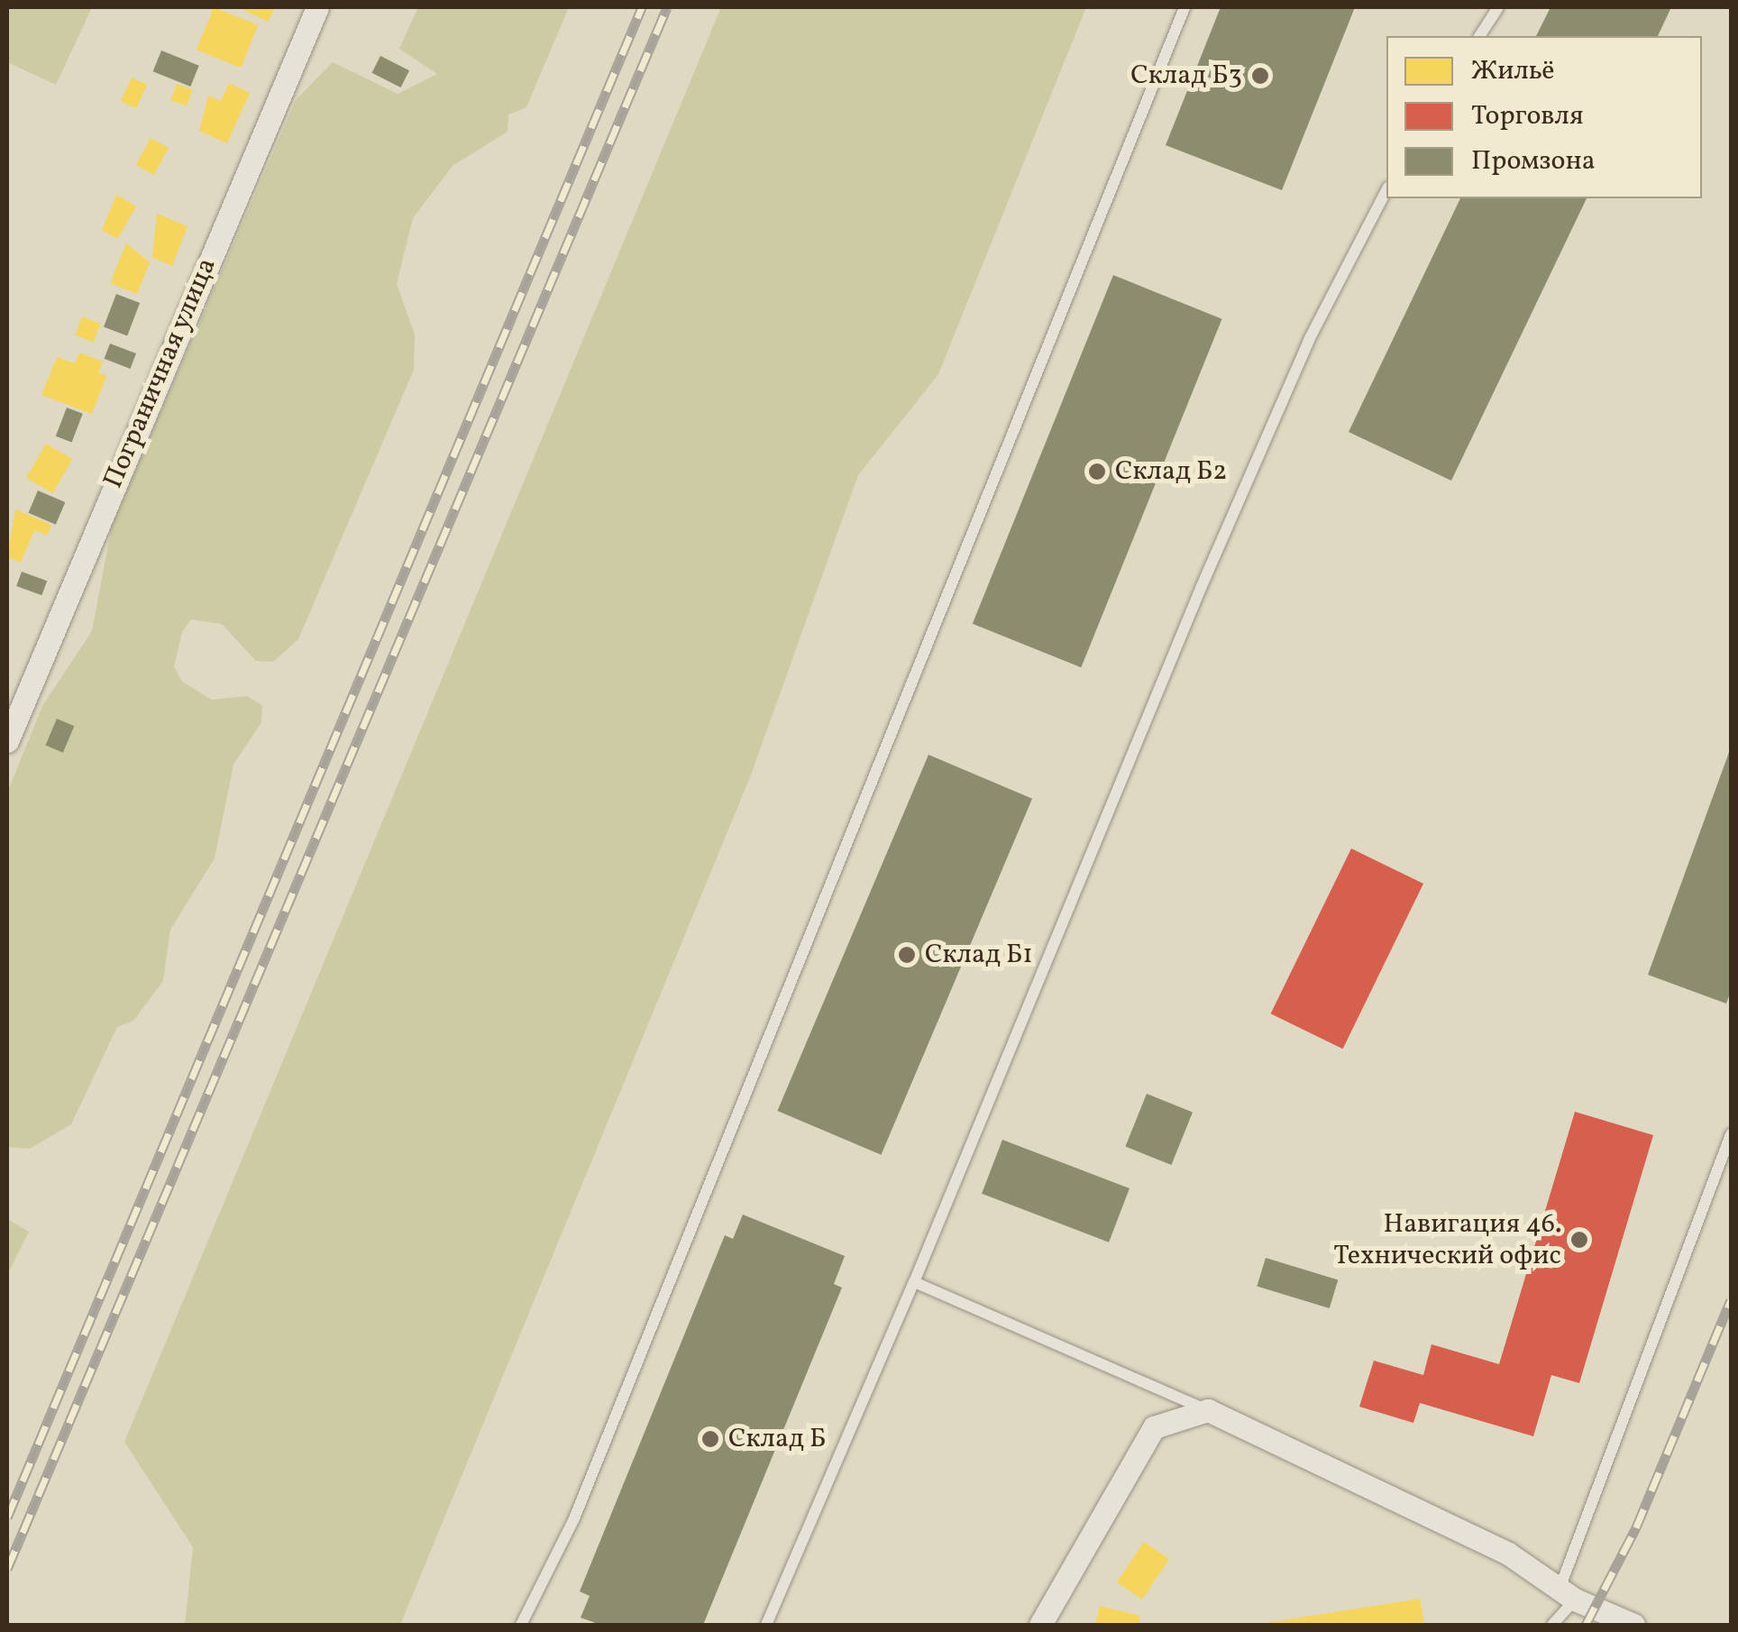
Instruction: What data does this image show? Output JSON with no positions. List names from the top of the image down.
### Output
{
  "streets": {
    "street": ["Пограничная улица"]
  },
  "places": [
    "Склад Б3",
    "Склад Б2",
    "Склад Б1",
    "Навигация 46. Технический офис",
    "Склад Б"
  ],
  "legend": ["Жильё", "Торговля", "Промзона"]
}
